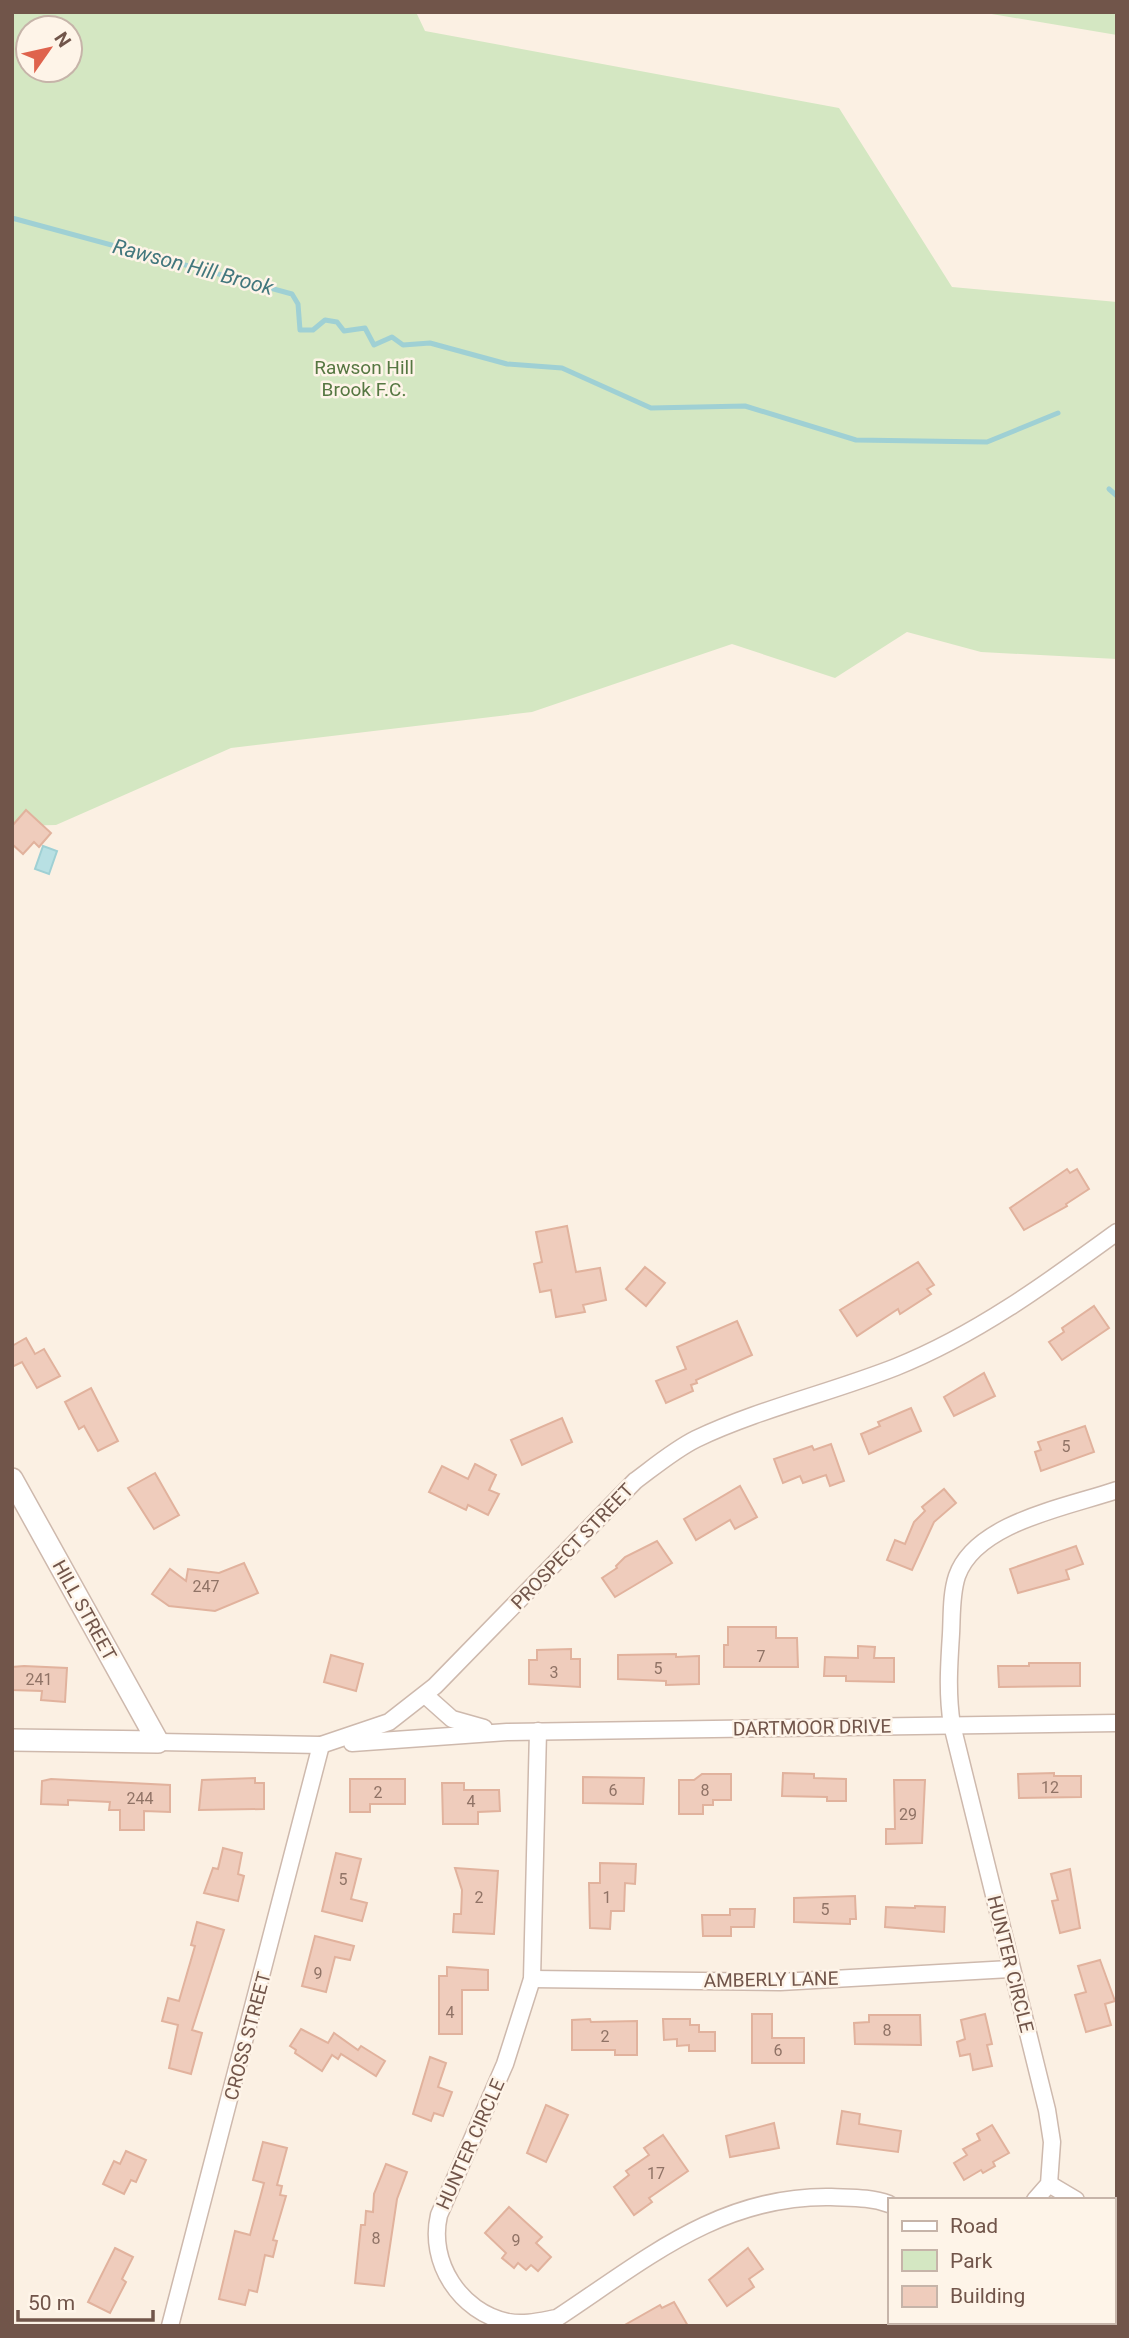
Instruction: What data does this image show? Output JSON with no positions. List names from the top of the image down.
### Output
{
  "streets": {
    "street": [
      "PROSPECT STREET",
      "HILL STREET",
      "DARTMOOR DRIVE",
      "HUNTER CIRCLE",
      "AMBERLY LANE",
      "CROSS STREET"
    ]
  },
  "crossings": [
    ["PROSPECT STREET", "HILL STREET"],
    ["PROSPECT STREET", "DARTMOOR DRIVE"],
    ["PROSPECT STREET", "CROSS STREET"],
    ["DARTMOOR DRIVE", "HUNTER CIRCLE"],
    ["DARTMOOR DRIVE", "CROSS STREET"],
    ["HUNTER CIRCLE", "AMBERLY LANE"]
  ],
  "water": ["Rawson Hill Brook"],
  "parks": ["Rawson Hill Brook F.C."],
  "house_numbers": [
    "5",
    "247",
    "7",
    "5",
    "3",
    "241",
    "12",
    "6",
    "8",
    "2",
    "244",
    "4",
    "29",
    "5",
    "2",
    "1",
    "5",
    "9",
    "4",
    "8",
    "2",
    "6",
    "17",
    "8",
    "9"
  ],
  "legend": ["Road", "Park", "Building"],
  "scale_bar": "50 m",
  "north": "top right"
}
